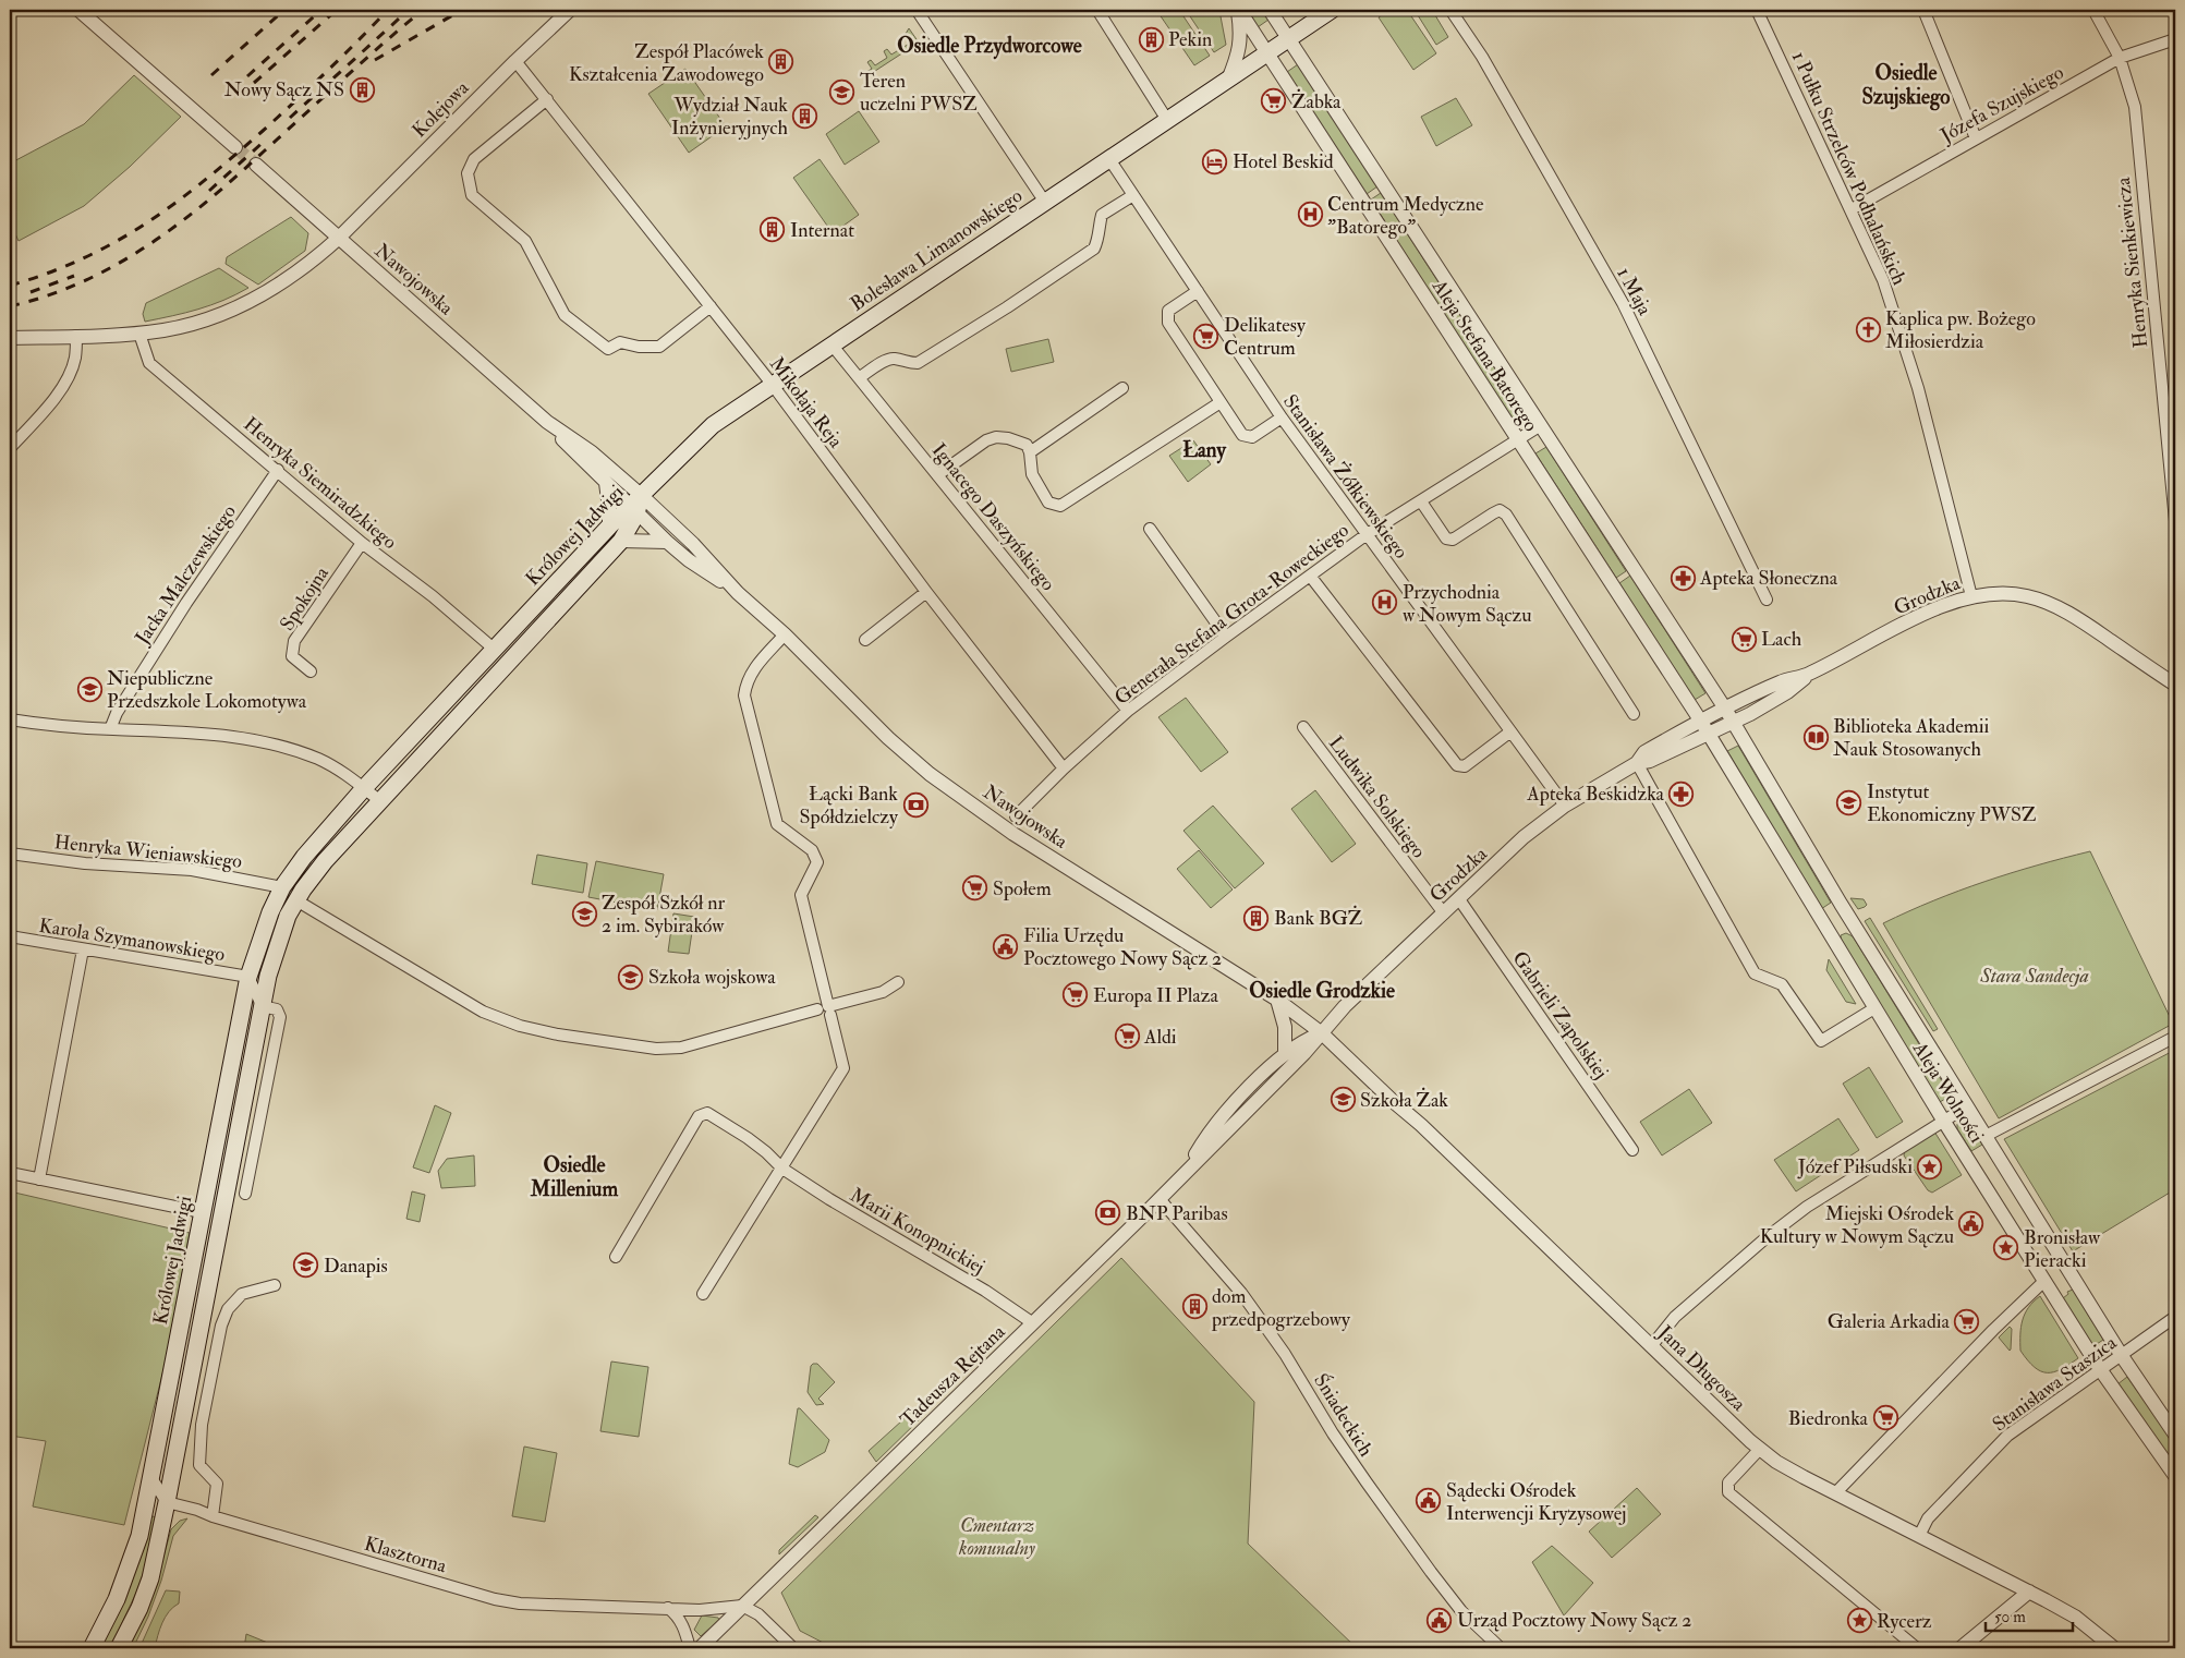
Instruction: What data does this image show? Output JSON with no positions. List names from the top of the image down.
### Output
{
  "streets": {
    "main road": ["Bolesława Limanowskiego", "Królowej Jadwigi"],
    "street": [
      "Józefa Szujskiego",
      "Kolejowa",
      "1 Pułku Strzelców Podhalańskich",
      "Henryka Sienkiewicza",
      "Nawojowska",
      "1 Maja",
      "Aleja Stefana Batorego",
      "Mikołaja Reja",
      "Stanisława Żółkiewskiego",
      "Henryka Siemiradzkiego",
      "Ignacego Daszyńskiego",
      "Jacka Malczewskiego",
      "Grodzka",
      "Spokojna",
      "Generała Stefana Grota-Roweckiego",
      "Ludwika Solskiego",
      "Henryka Wieniawskiego",
      "Karola Szymanowskiego",
      "Gabrieli Zapolskiej",
      "Aleja Wolności",
      "Marii Konopnickiej",
      "Jana Długosza",
      "Tadeusza Rejtana",
      "Stanisława Staszica",
      "Śniadeckich",
      "Klasztorna"
    ]
  },
  "crossings": [
    ["Józefa Szujskiego", "1 Pułku Strzelców Podhalańskich"],
    ["Józefa Szujskiego", "Henryka Sienkiewicza"],
    ["Kolejowa", "Nawojowska"],
    ["Kolejowa", "Mikołaja Reja"],
    ["Kolejowa", "Henryka Siemiradzkiego"],
    ["1 Pułku Strzelców Podhalańskich", "Grodzka"],
    ["Bolesława Limanowskiego", "Nawojowska"],
    ["Bolesława Limanowskiego", "Aleja Stefana Batorego"],
    ["Bolesława Limanowskiego", "Mikołaja Reja"],
    ["Bolesława Limanowskiego", "Stanisława Żółkiewskiego"],
    ["Bolesława Limanowskiego", "Ignacego Daszyńskiego"],
    ["Bolesława Limanowskiego", "Królowej Jadwigi"],
    ["Nawojowska", "Królowej Jadwigi"],
    ["Nawojowska", "Grodzka"],
    ["Nawojowska", "Jana Długosza"],
    ["Nawojowska", "Tadeusza Rejtana"],
    ["Aleja Stefana Batorego", "Grodzka"],
    ["Aleja Stefana Batorego", "Generała Stefana Grota-Roweckiego"],
    ["Aleja Stefana Batorego", "Aleja Wolności"],
    ["Mikołaja Reja", "Generała Stefana Grota-Roweckiego"],
    ["Stanisława Żółkiewskiego", "Grodzka"],
    ["Stanisława Żółkiewskiego", "Generała Stefana Grota-Roweckiego"],
    ["Henryka Siemiradzkiego", "Królowej Jadwigi"],
    ["Henryka Siemiradzkiego", "Jacka Malczewskiego"],
    ["Henryka Siemiradzkiego", "Spokojna"],
    ["Ignacego Daszyńskiego", "Generała Stefana Grota-Roweckiego"],
    ["Królowej Jadwigi", "Henryka Wieniawskiego"],
    ["Królowej Jadwigi", "Karola Szymanowskiego"],
    ["Królowej Jadwigi", "Klasztorna"],
    ["Grodzka", "Ludwika Solskiego"],
    ["Grodzka", "Gabrieli Zapolskiej"],
    ["Grodzka", "Aleja Wolności"],
    ["Grodzka", "Jana Długosza"],
    ["Grodzka", "Tadeusza Rejtana"],
    ["Aleja Wolności", "Stanisława Staszica"],
    ["Marii Konopnickiej", "Tadeusza Rejtana"],
    ["Jana Długosza", "Tadeusza Rejtana"],
    ["Jana Długosza", "Stanisława Staszica"],
    ["Tadeusza Rejtana", "Śniadeckich"],
    ["Tadeusza Rejtana", "Klasztorna"]
  ],
  "districts": [
    "Osiedle Przydworcowe",
    "Osiedle Szujskiego",
    "Łany",
    "Osiedle Grodzkie",
    "Osiedle Millenium"
  ],
  "parks": ["Stara Sandecja", "Cmentarz komunalny"],
  "places": {
    "building": [
      "Pekin",
      "Zespół Placówek Kształcenia Zawodowego",
      "Nowy Sącz NS",
      "Wydział Nauk Inżynieryjnych",
      "Internat",
      "Bank BGŻ",
      "dom przedpogrzebowy"
    ],
    "school or university": [
      "Teren uczelni PWSZ",
      "Niepubliczne Przedszkole Lokomotywa",
      "Instytut Ekonomiczny PWSZ",
      "Zespół Szkół nr 2 im. Sybiraków",
      "Szkoła wojskowa",
      "Szkoła Żak",
      "Danapis"
    ],
    "supermarket": [
      "Żabka",
      "Delikatesy Centrum",
      "Lach",
      "Społem",
      "Europa II Plaza",
      "Aldi",
      "Galeria Arkadia",
      "Biedronka"
    ],
    "hotel": ["Hotel Beskid"],
    "hospital": ["Centrum Medyczne \"Batorego\"", "Przychodnia w Nowym Sączu"],
    "church": ["Kaplica pw. Bożego Miłosierdzia"],
    "pharmacy": ["Apteka Słoneczna", "Apteka Beskidzka"],
    "library": ["Biblioteka Akademii Nauk Stosowanych"],
    "bank": ["Łącki Bank Spółdzielczy", "BNP Paribas"],
    "public building": [
      "Filia Urzędu Pocztowego Nowy Sącz 2",
      "Miejski Ośrodek Kultury w Nowym Sączu",
      "Sądecki Ośrodek Interwencji Kryzysowej",
      "Urząd Pocztowy Nowy Sącz 2"
    ],
    "place": ["Józef Piłsudski", "Bronisław Pieracki", "Rycerz"]
  },
  "scale_bar": "50 m"
}
